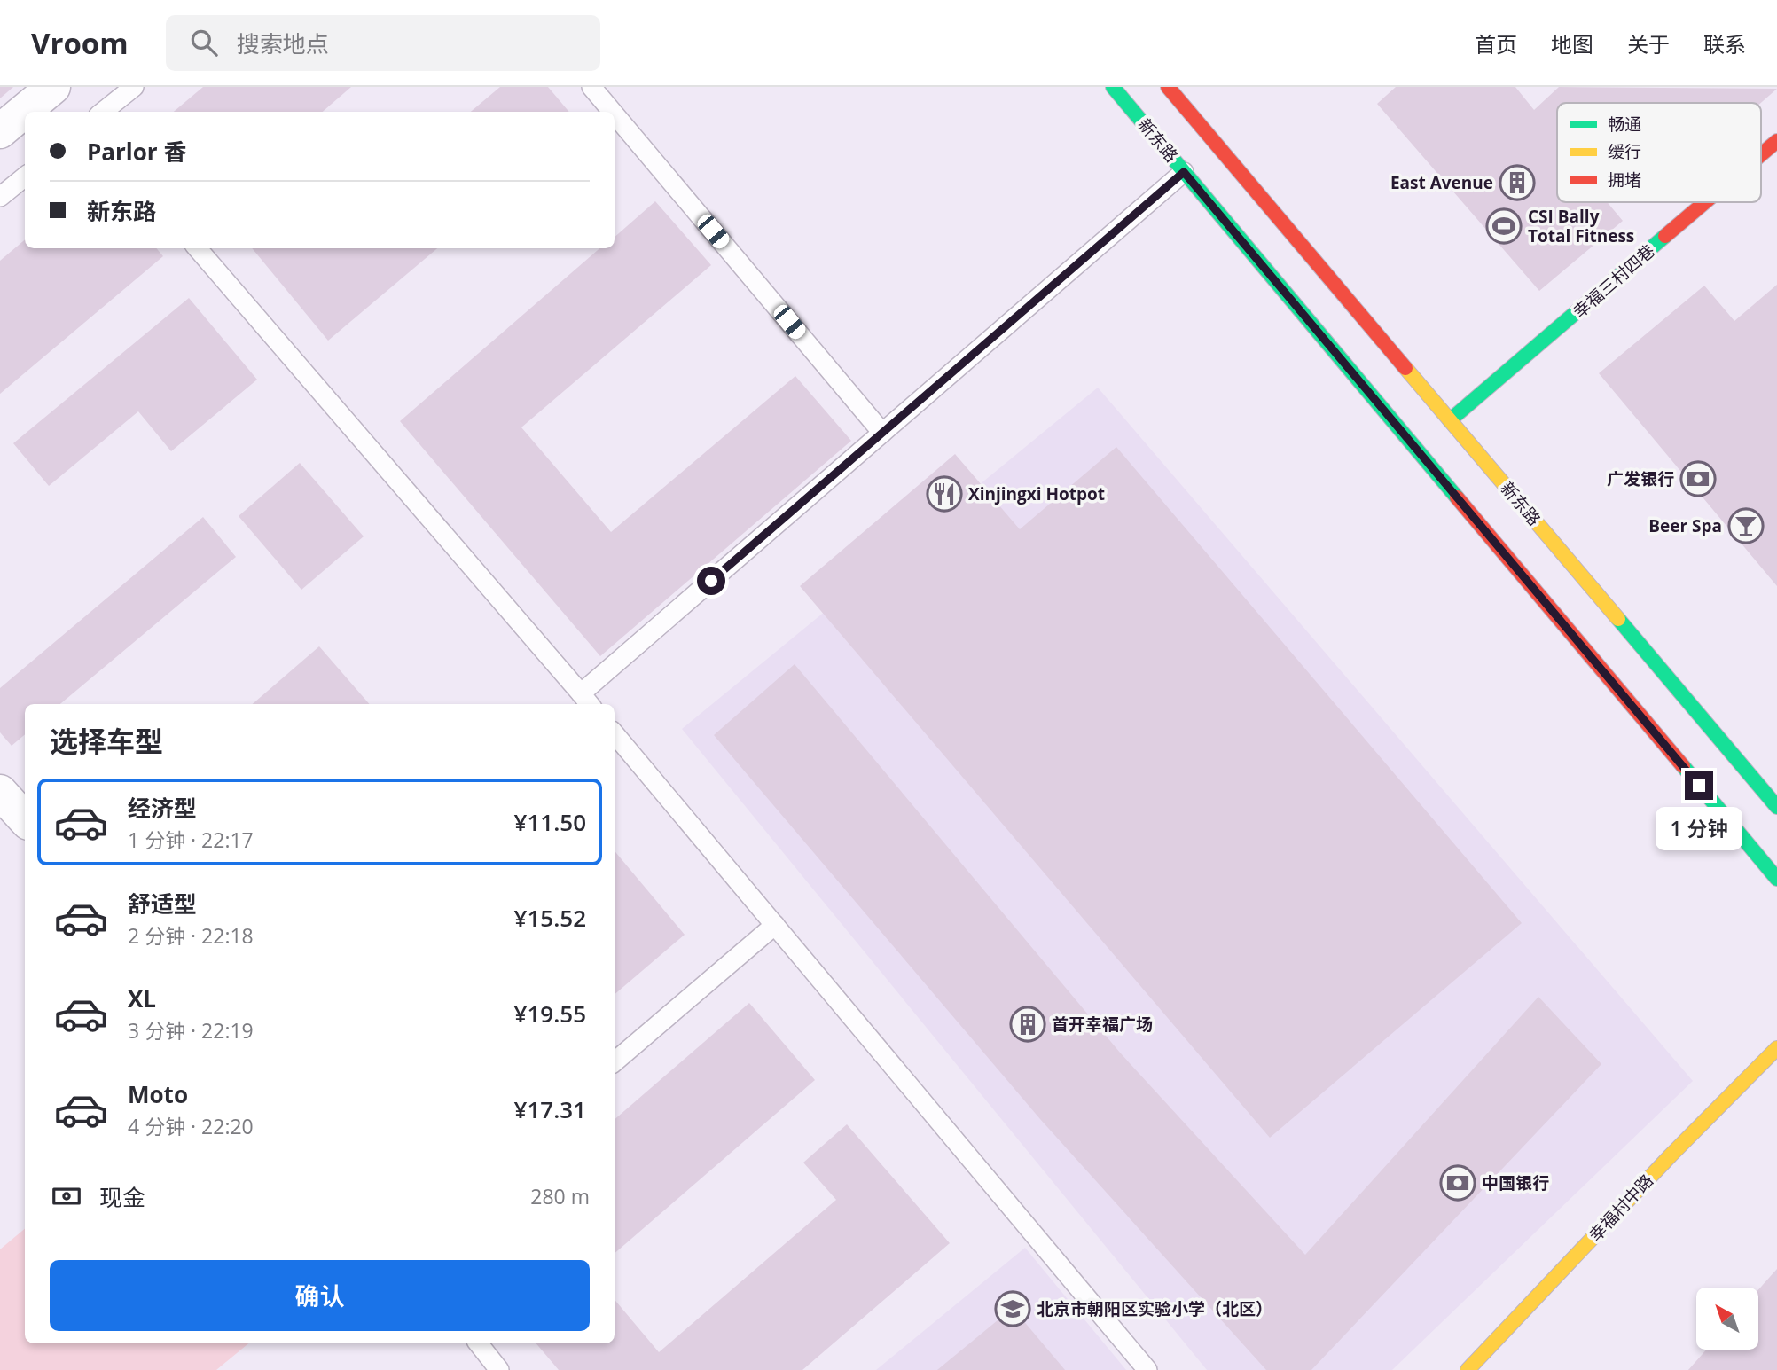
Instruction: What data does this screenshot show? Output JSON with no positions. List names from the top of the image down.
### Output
{
  "streets": {
    "main road": ["新东路", "幸福三村四巷", "幸福村中路"]
  },
  "crossings": [
    ["新东路", "幸福三村四巷"]
  ],
  "places": {
    "building": ["East Avenue", "首开幸福广场"],
    "sports": ["CSI Bally Total Fitness"],
    "bank": ["广发银行", "中国银行"],
    "restaurant": ["Xinjingxi Hotpot"],
    "bar": ["Beer Spa"],
    "school or university": ["北京市朝阳区实验小学（北区）"]
  },
  "legend": ["畅通", "缓行", "拥堵"],
  "north": "top left",
  "page": {
    "header": "Vroom",
    "search": "搜索地点",
    "nav": [
      "首页",
      "地图",
      "关于",
      "联系"
    ],
    "banner": ["Parlor 香", "新东路"],
    "heading": "选择车型",
    "list": [
      {
        "name": "经济型",
        "note": "1 分钟 · 22:17",
        "value": "¥11.50"
      },
      {
        "name": "舒适型",
        "note": "2 分钟 · 22:18",
        "value": "¥15.52"
      },
      {
        "name": "XL",
        "note": "3 分钟 · 22:19",
        "value": "¥19.55"
      },
      {
        "name": "Moto",
        "note": "4 分钟 · 22:20",
        "value": "¥17.31"
      }
    ],
    "bubble": "1 分钟",
    "pay": ["现金", "280 m"],
    "buttons": "确认"
  }
}
